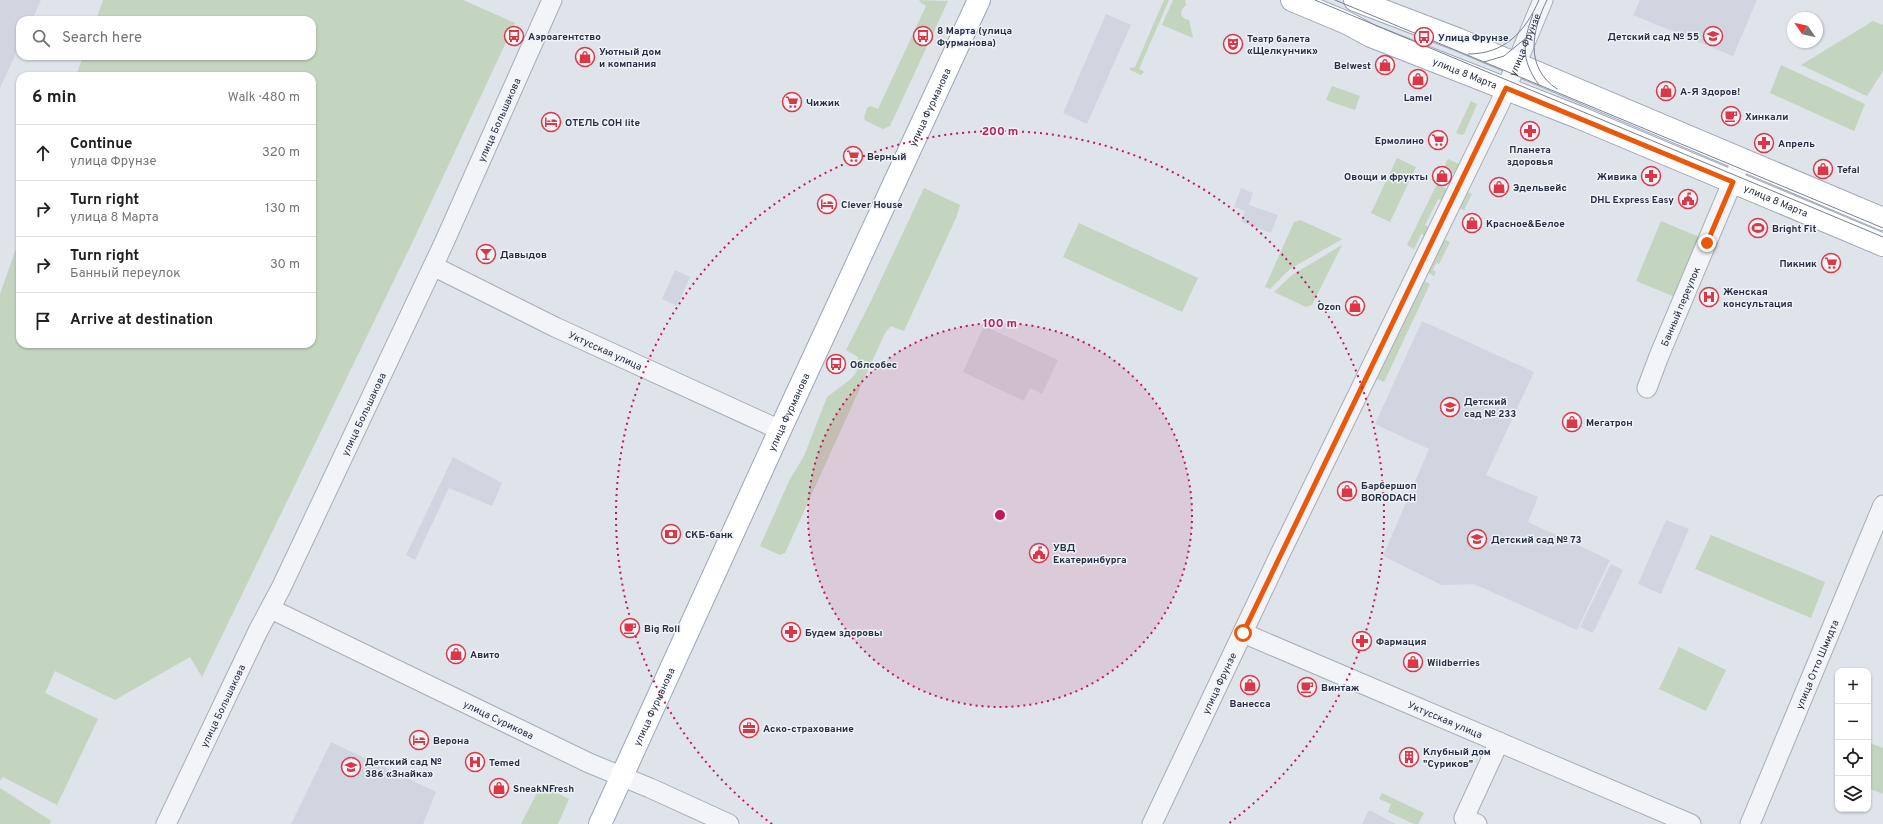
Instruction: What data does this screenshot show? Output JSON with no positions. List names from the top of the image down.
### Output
{
  "streets": {
    "main road": ["улица 8 Марта", "улица Фурманова"],
    "street": [
      "улица Фрунзе",
      "улица Большакова",
      "Банный переулок",
      "Уктусская улица",
      "улица Отто Шмидта",
      "улица Сурикова"
    ]
  },
  "crossings": [
    ["улица Фрунзе", "улица 8 Марта"],
    ["улица Фрунзе", "Уктусская улица"],
    ["улица 8 Марта", "Банный переулок"],
    ["улица Фурманова", "Уктусская улица"],
    ["улица Фурманова", "улица Сурикова"],
    ["улица Большакова", "Уктусская улица"],
    ["улица Большакова", "улица Сурикова"]
  ],
  "places": {
    "bus stop": [
      "Аэроагентство",
      "8 Марта (улица Фурманова)",
      "Улица Фрунзе",
      "Облсобес"
    ],
    "school or university": [
      "Детский сад № 55",
      "Детский сад № 233",
      "Детский сад № 73",
      "Детский сад № 386 «Знайка»"
    ],
    "theatre": ["Театр балета «Щелкунчик»"],
    "shop": [
      "Уютный дом и компания",
      "Belwest",
      "Lamel",
      "А-Я Здоров!",
      "Tefal",
      "Овощи и фрукты",
      "Эдельвейс",
      "Красное&Белое",
      "Ozon",
      "Мегатрон",
      "Барбершоп BORODACH",
      "Авито",
      "Wildberries",
      "Ванесса",
      "SneakNFresh"
    ],
    "supermarket": [
      "Чижик",
      "Ермолино",
      "Верный",
      "Пикник"
    ],
    "cafe": ["Хинкали", "Big Roll", "Винтаж"],
    "hotel": ["ОТЕЛЬ СОН lite", "Clever House", "Верона"],
    "pharmacy": [
      "Планета здоровья",
      "Апрель",
      "Живика",
      "Будем здоровы",
      "Фармация"
    ],
    "public building": ["DHL Express Easy", "УВД Екатеринбурга"],
    "sports": ["Bright Fit"],
    "bar": ["Давыдов"],
    "hospital": ["Женская консультация", "Temed"],
    "bank": ["СКБ-банк"],
    "office": ["Аско-страхование"],
    "building": ["Клубный дом \"Суриков\""]
  },
  "north": "top left",
  "page": {
    "search": "Search here",
    "heading": ["6 min", "Walk · 480 m"],
    "list": [
      ["Continue", "улица Фрунзе", "320 m"],
      ["Turn right", "улица 8 Марта", "130 m"],
      ["Turn right", "Банный переулок", "30 m"],
      "Arrive at destination"
    ],
    "map_buttons": ["+", "−"]
  },
  "rings": ["200 m", "100 m"]
}
